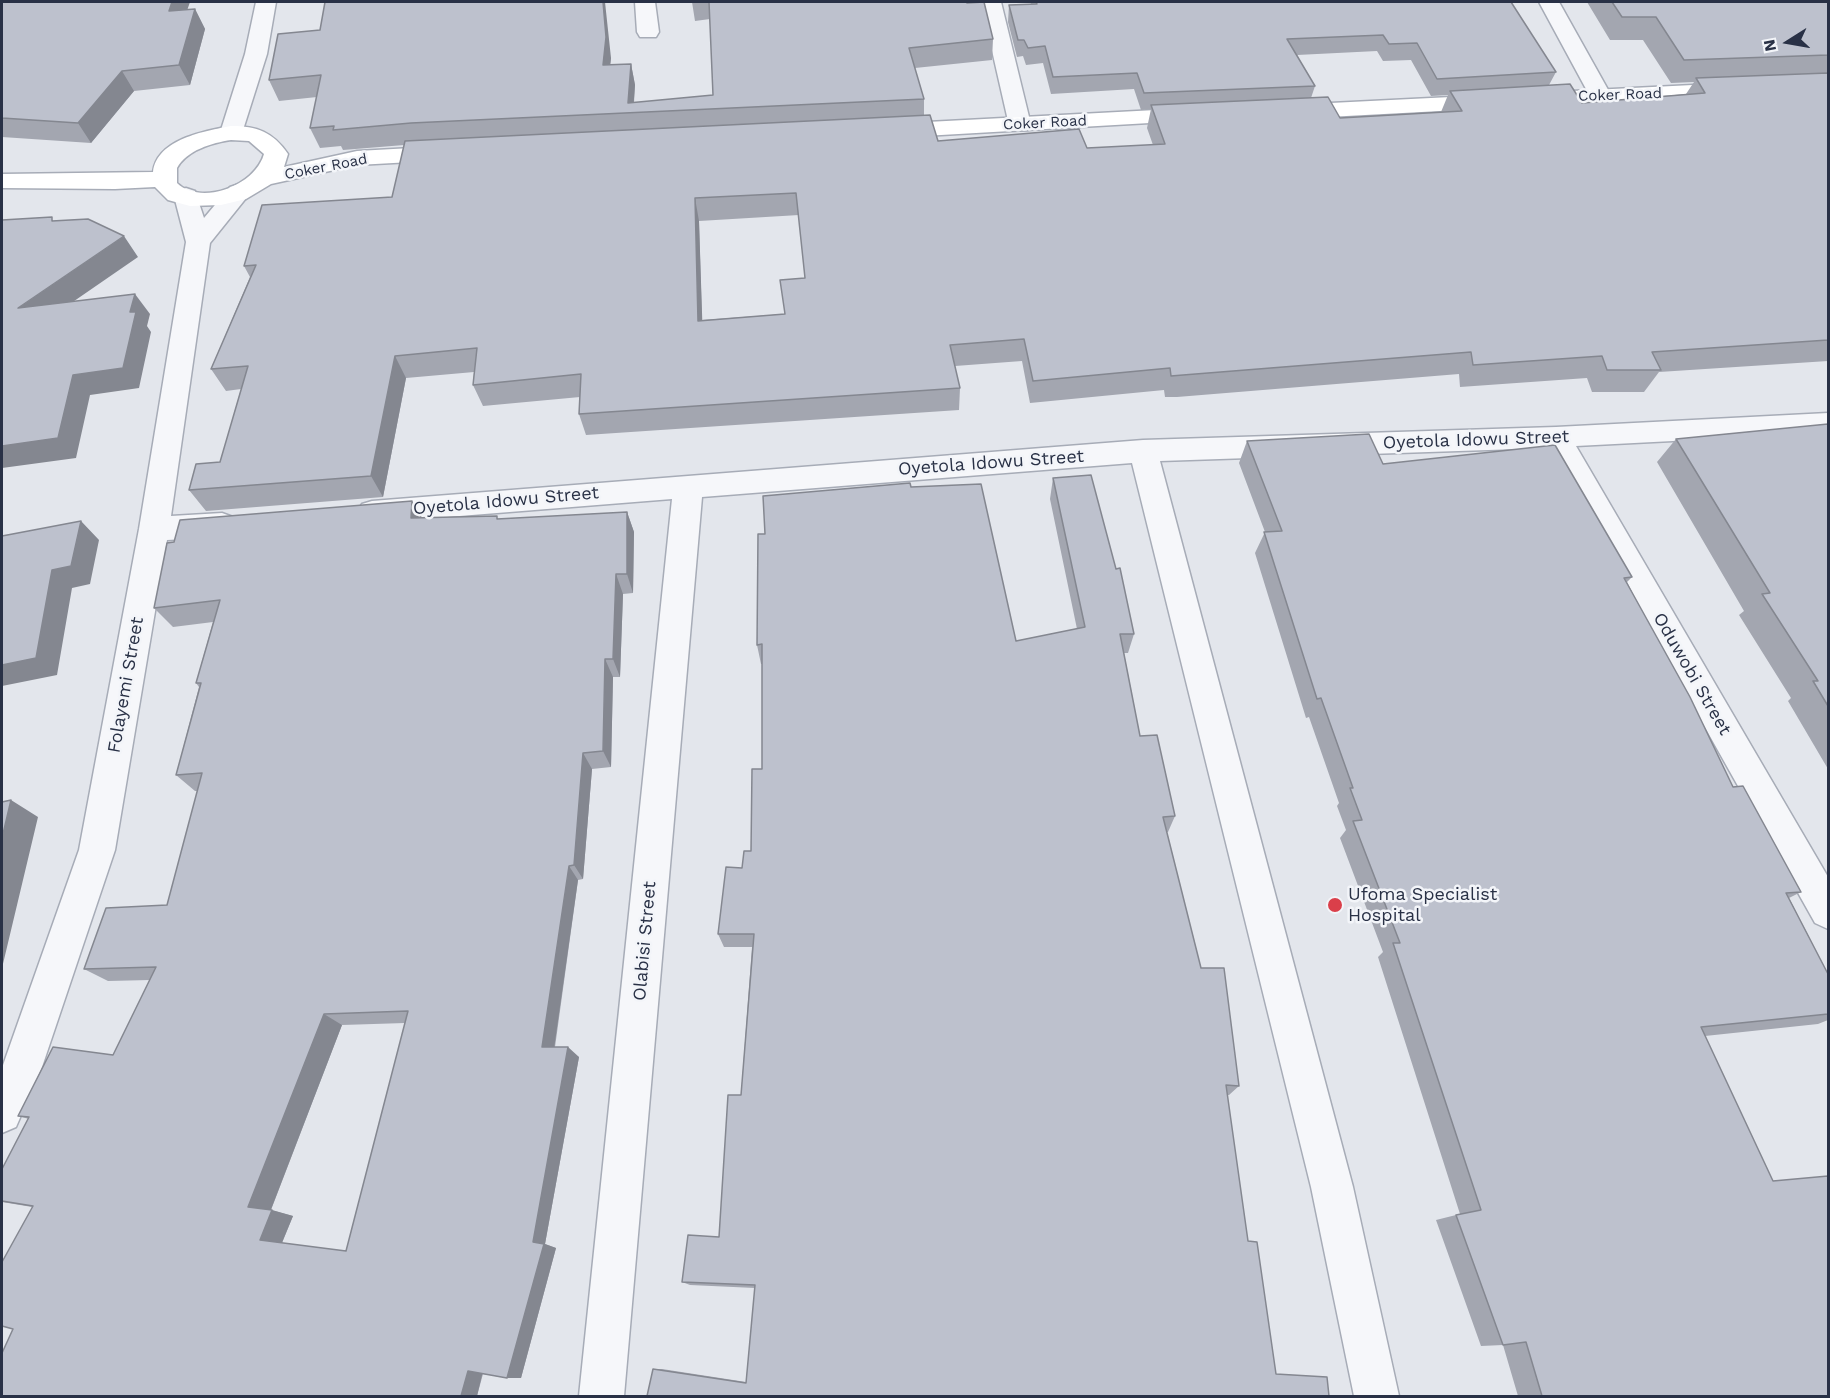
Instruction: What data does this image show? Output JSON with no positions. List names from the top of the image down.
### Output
{
  "streets": {
    "main road": ["Coker Road"],
    "street": [
      "Oyetola Idowu Street",
      "Oduwobi Street",
      "Folayemi Street",
      "Olabisi Street"
    ]
  },
  "crossings": [
    ["Oyetola Idowu Street", "Oduwobi Street"],
    ["Oyetola Idowu Street", "Olabisi Street"]
  ],
  "places": ["Ufoma Specialist Hospital"],
  "north": "left"
}
